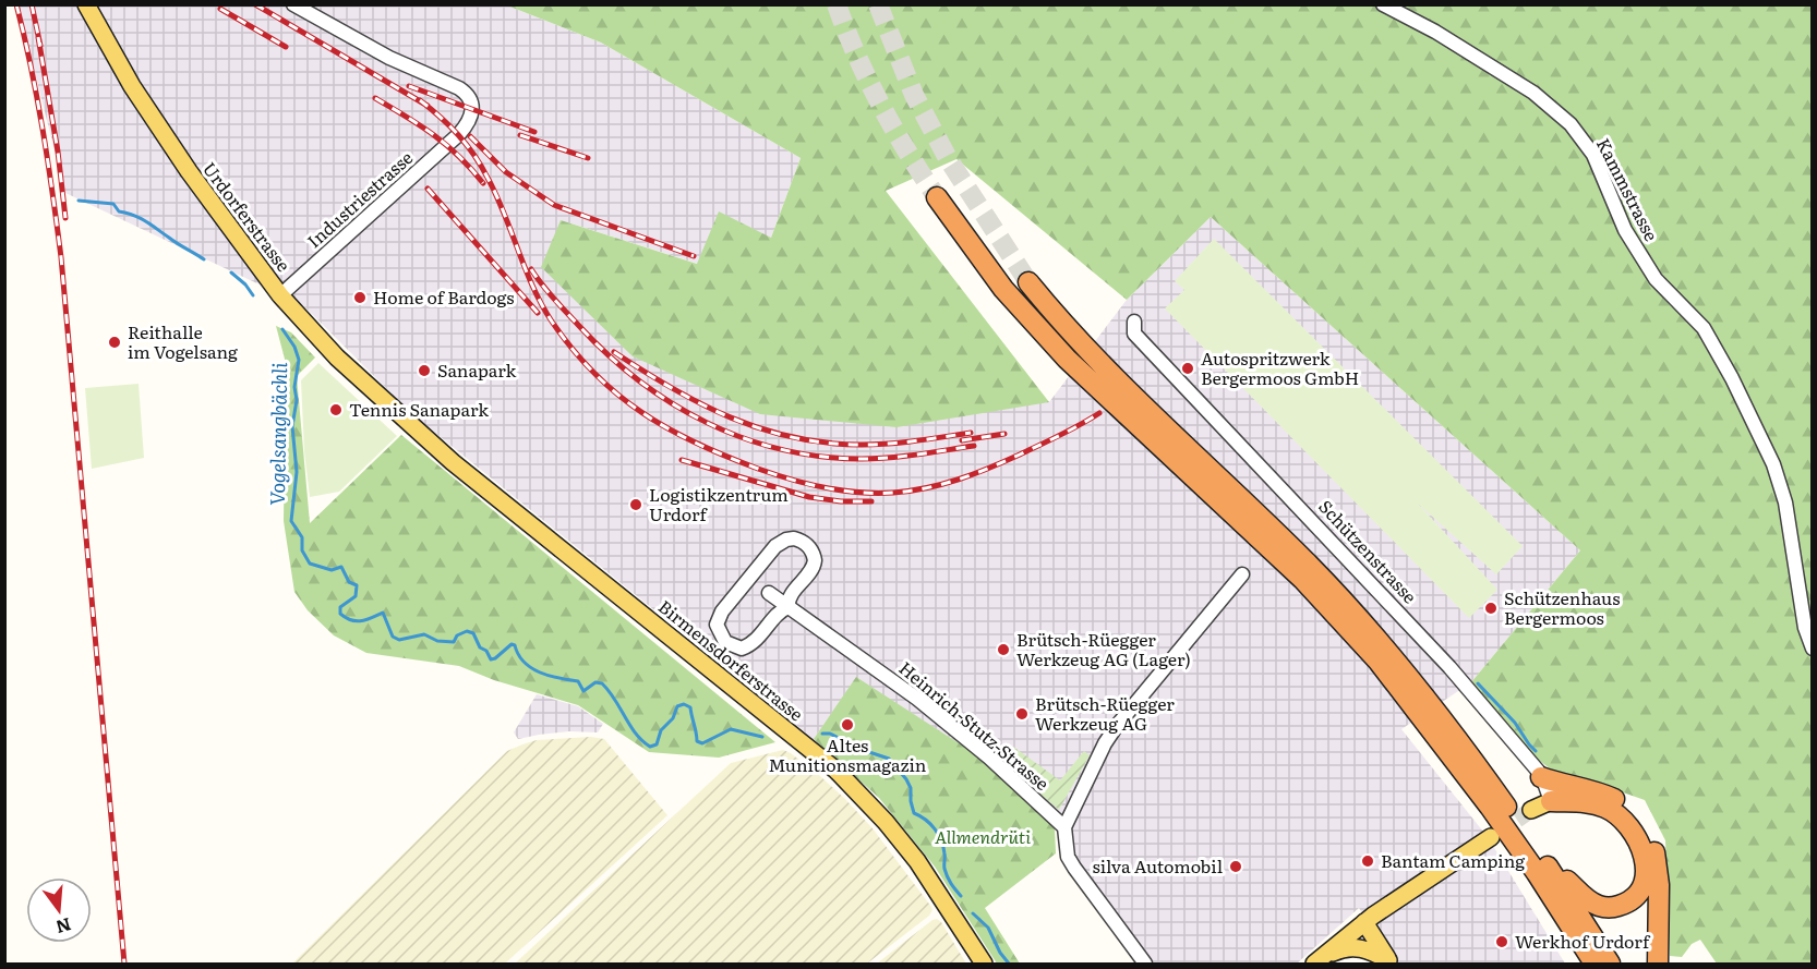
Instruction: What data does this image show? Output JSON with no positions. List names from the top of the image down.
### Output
{
  "streets": {
    "main road": ["Urdorferstrasse", "Birmensdorferstrasse"],
    "street": [
      "Kammstrasse",
      "Industriestrasse",
      "Schützenstrasse",
      "Heinrich-Stutz-Strasse"
    ]
  },
  "crossings": [
    ["Industriestrasse", "Urdorferstrasse"],
    ["Urdorferstrasse", "Birmensdorferstrasse"]
  ],
  "water": ["Vogelsangbächli"],
  "parks": ["Allmendrüti"],
  "places": [
    "Home of Bardogs",
    "Reithalle im Vogelsang",
    "Autospritzwerk Bergermoos GmbH",
    "Sanapark",
    "Tennis Sanapark",
    "Logistikzentrum Urdorf",
    "Schützenhaus Bergermoos",
    "Brütsch-Rüegger Werkzeug AG (Lager)",
    "Brütsch-Rüegger Werkzeug AG",
    "Altes Munitionsmagazin",
    "Bantam Camping",
    "silva Automobil",
    "Werkhof Urdorf"
  ],
  "north": "bottom"
}
